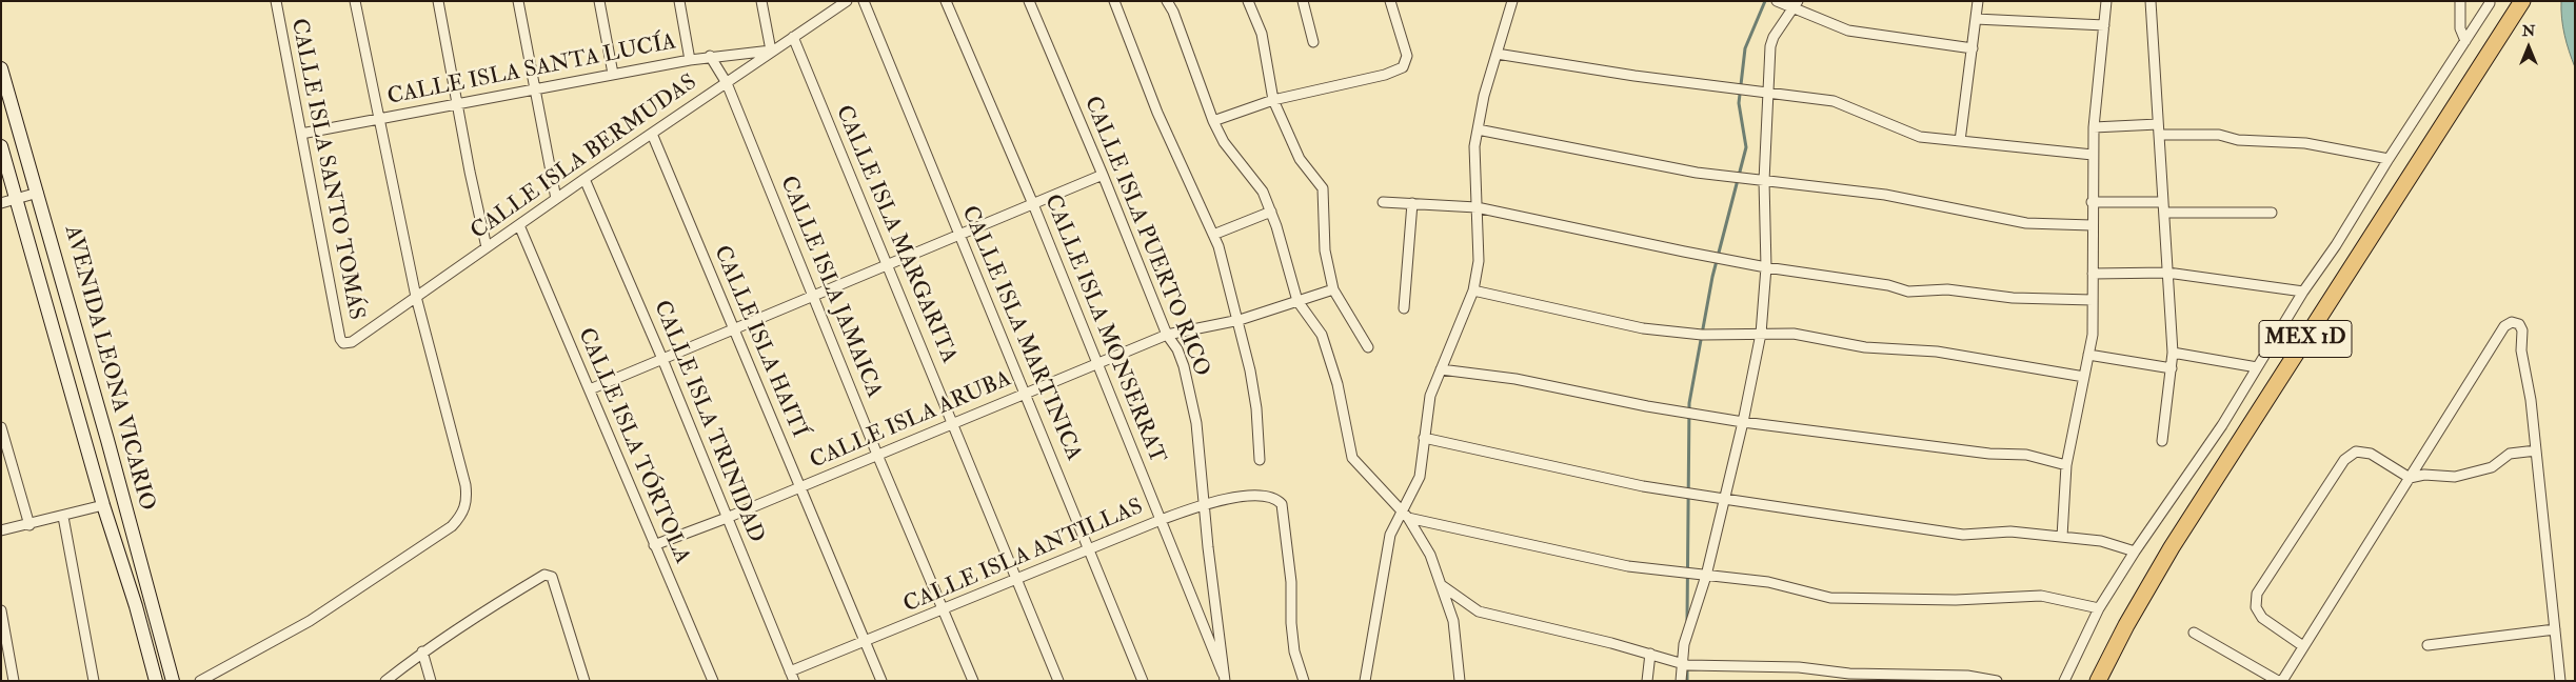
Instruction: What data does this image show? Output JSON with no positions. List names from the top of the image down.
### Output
{
  "streets": {
    "highway": ["MEX 1D"],
    "street": [
      "CALLE ISLA SANTA LUCÍA",
      "CALLE ISLA BERMUDAS",
      "CALLE ISLA SANTO TOMÁS",
      "CALLE ISLA MARGARITA",
      "CALLE ISLA PUERTO RICO",
      "CALLE ISLA JAMAICA",
      "CALLE ISLA MONSERRAT",
      "CALLE ISLA MARTINICA",
      "CALLE ISLA HAITÍ",
      "AVENIDA LEONA VICARIO",
      "CALLE ISLA ARUBA",
      "CALLE ISLA TRINIDAD",
      "CALLE ISLA TÓRTOLA",
      "CALLE ISLA ANTILLAS"
    ]
  },
  "crossings": [
    ["CALLE ISLA SANTA LUCÍA", "CALLE ISLA BERMUDAS"],
    ["CALLE ISLA SANTA LUCÍA", "CALLE ISLA SANTO TOMÁS"],
    ["CALLE ISLA SANTA LUCÍA", "CALLE ISLA JAMAICA"],
    ["CALLE ISLA BERMUDAS", "CALLE ISLA SANTO TOMÁS"],
    ["CALLE ISLA BERMUDAS", "CALLE ISLA MARGARITA"],
    ["CALLE ISLA BERMUDAS", "CALLE ISLA JAMAICA"],
    ["CALLE ISLA BERMUDAS", "CALLE ISLA HAITÍ"],
    ["CALLE ISLA BERMUDAS", "CALLE ISLA TRINIDAD"],
    ["CALLE ISLA BERMUDAS", "CALLE ISLA TÓRTOLA"],
    ["CALLE ISLA MARGARITA", "CALLE ISLA ARUBA"],
    ["CALLE ISLA MARGARITA", "CALLE ISLA ANTILLAS"],
    ["CALLE ISLA PUERTO RICO", "CALLE ISLA MONSERRAT"],
    ["CALLE ISLA PUERTO RICO", "CALLE ISLA ARUBA"],
    ["CALLE ISLA PUERTO RICO", "CALLE ISLA ANTILLAS"],
    ["CALLE ISLA JAMAICA", "CALLE ISLA ARUBA"],
    ["CALLE ISLA JAMAICA", "CALLE ISLA ANTILLAS"],
    ["CALLE ISLA MONSERRAT", "CALLE ISLA ARUBA"],
    ["CALLE ISLA MONSERRAT", "CALLE ISLA ANTILLAS"],
    ["CALLE ISLA MARTINICA", "CALLE ISLA ARUBA"],
    ["CALLE ISLA MARTINICA", "CALLE ISLA ANTILLAS"],
    ["CALLE ISLA HAITÍ", "CALLE ISLA ARUBA"],
    ["CALLE ISLA HAITÍ", "CALLE ISLA ANTILLAS"],
    ["CALLE ISLA ARUBA", "CALLE ISLA TRINIDAD"],
    ["CALLE ISLA ARUBA", "CALLE ISLA TÓRTOLA"],
    ["CALLE ISLA TRINIDAD", "CALLE ISLA ANTILLAS"]
  ],
  "north": "top"
}
